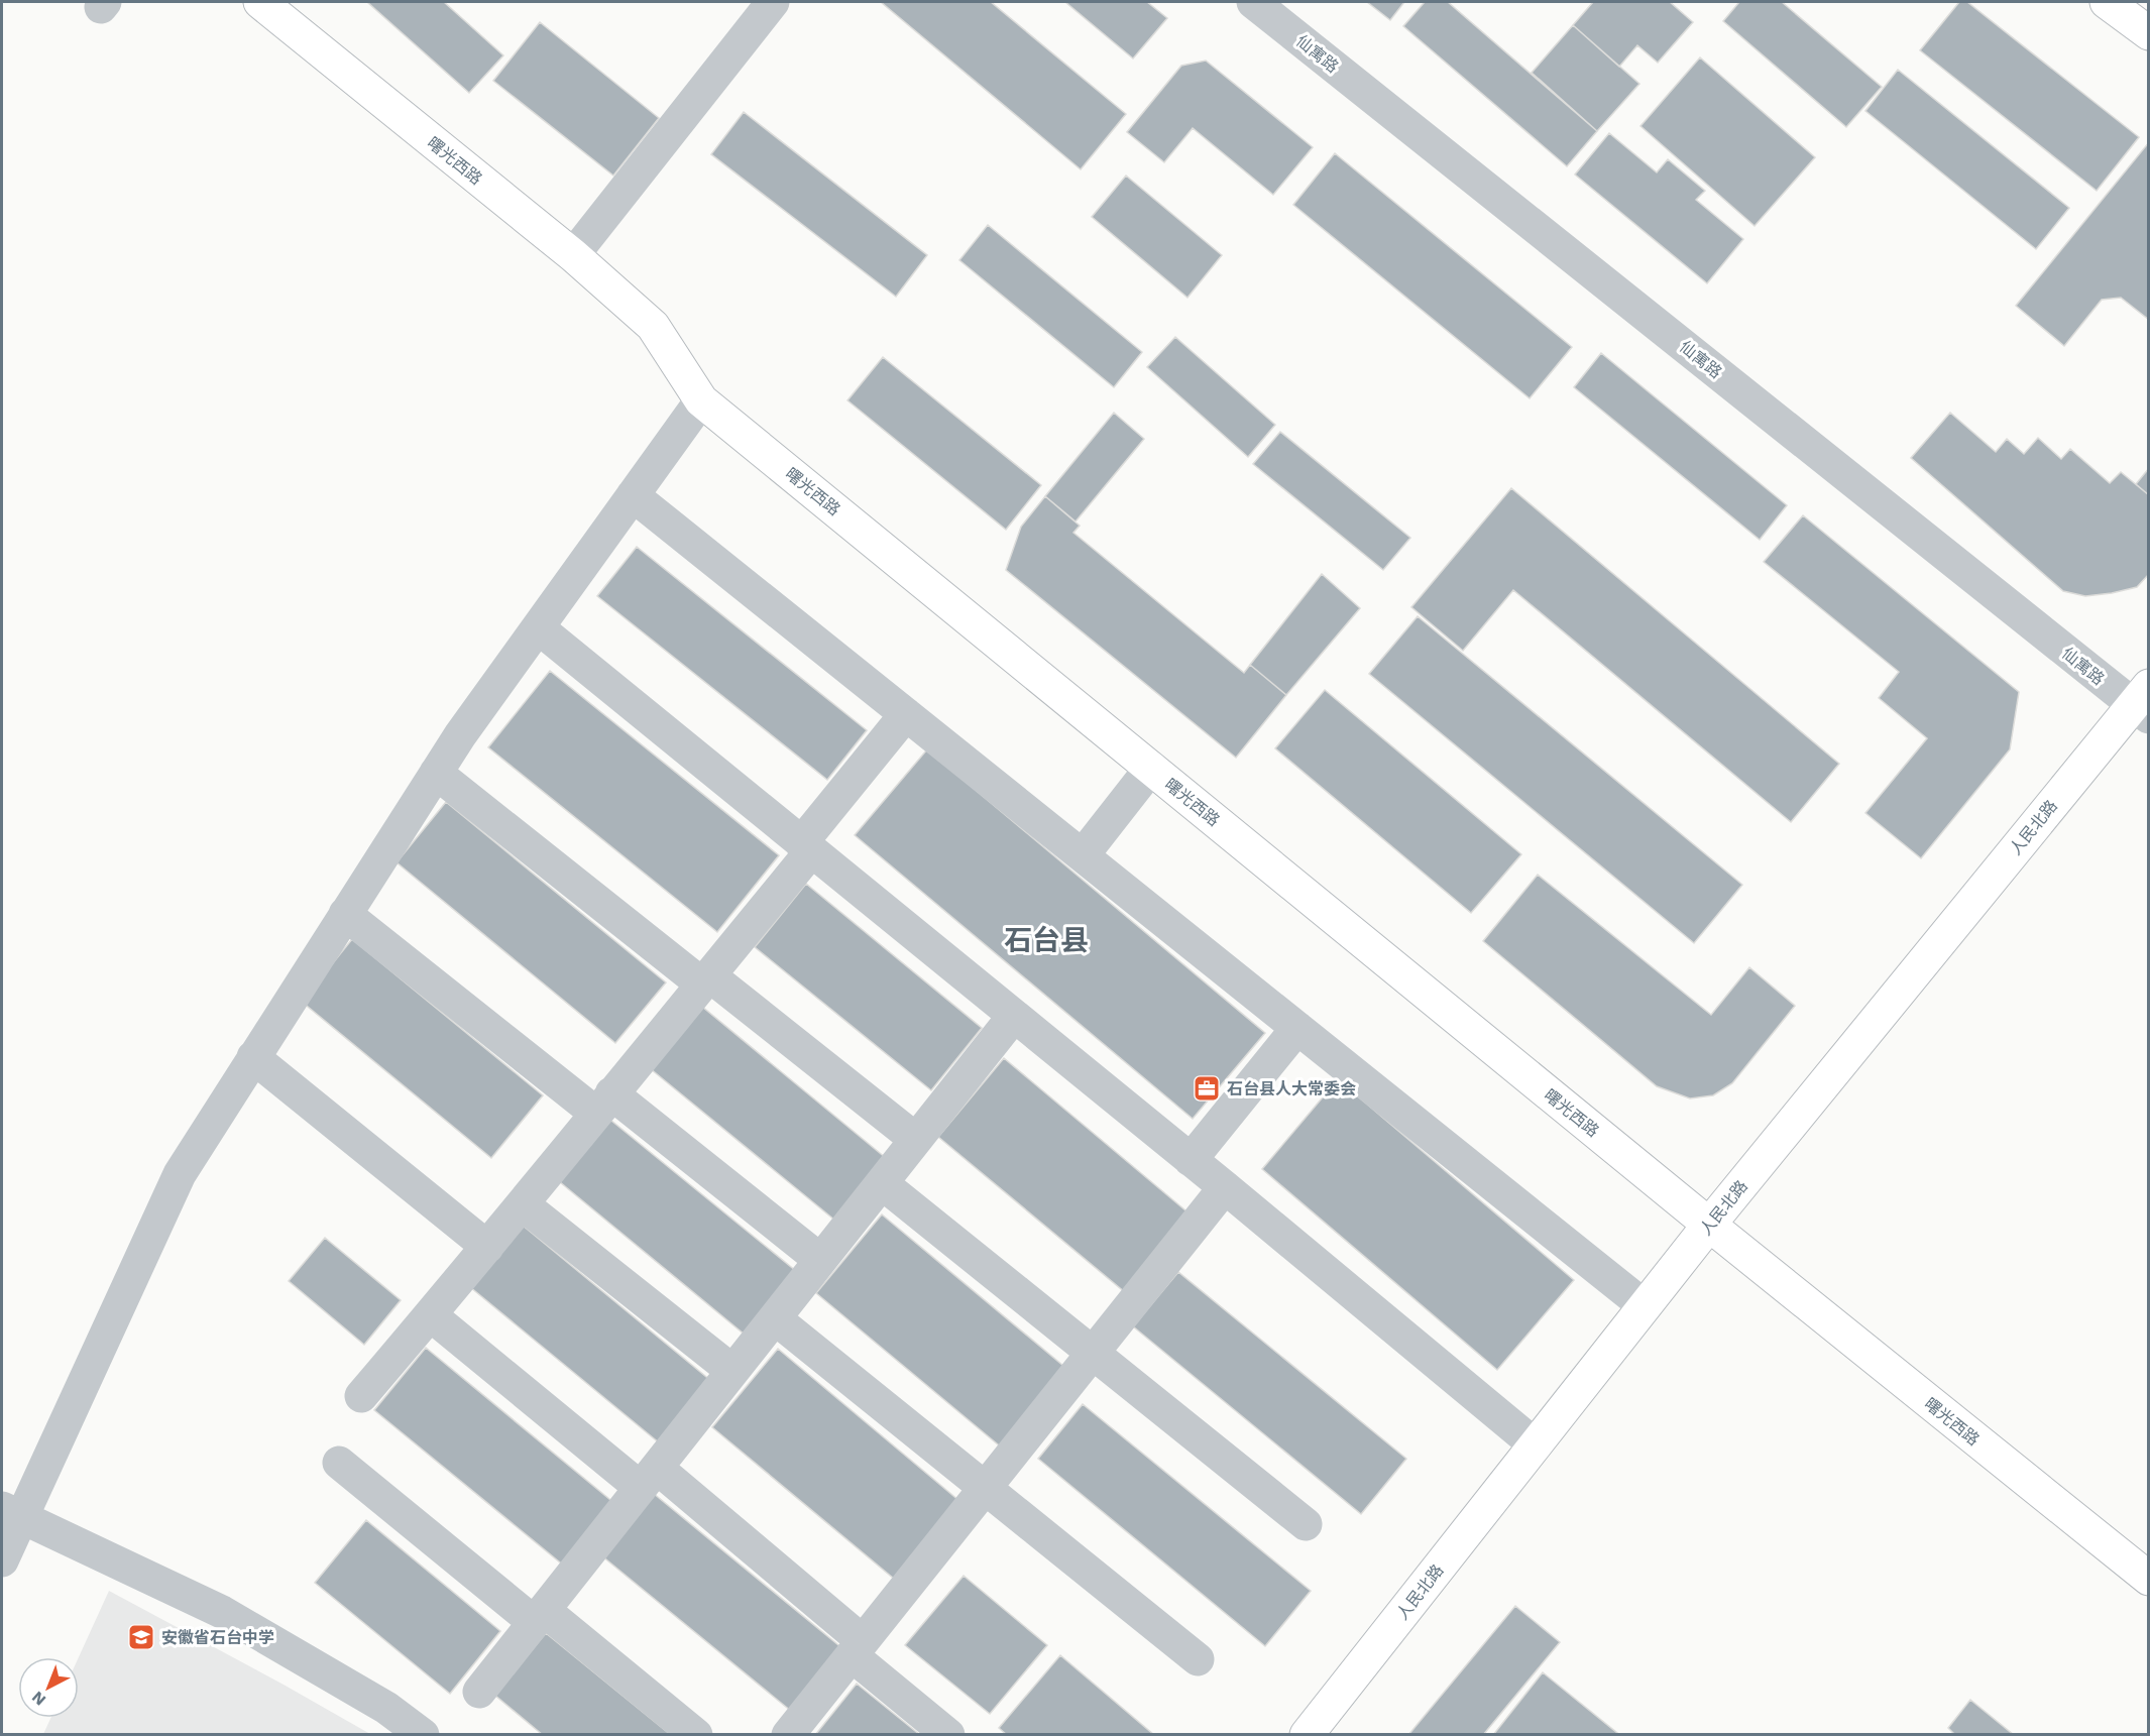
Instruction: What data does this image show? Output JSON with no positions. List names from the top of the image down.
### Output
{
  "streets": {
    "main road": ["曙光西路", "人民北路"],
    "street": ["仙寓路"]
  },
  "crossings": [
    ["仙寓路", "人民北路"],
    ["曙光西路", "人民北路"]
  ],
  "districts": ["石台县"],
  "places": {
    "office": ["石台县人大常委会"],
    "school or university": ["安徽省石台中学"]
  },
  "north": "bottom left"
}
